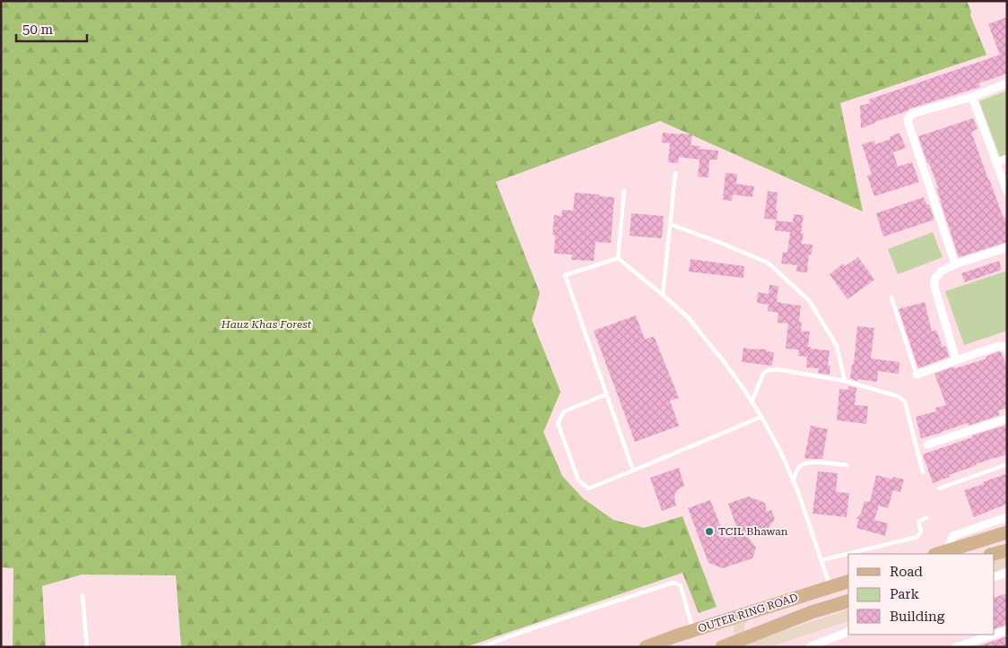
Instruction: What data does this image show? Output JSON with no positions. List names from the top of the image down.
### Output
{
  "streets": {
    "main road": ["OUTER RING ROAD"]
  },
  "parks": ["Hauz Khas Forest"],
  "places": ["TCIL Bhawan"],
  "legend": ["Road", "Park", "Building"],
  "scale_bar": "50 m"
}
